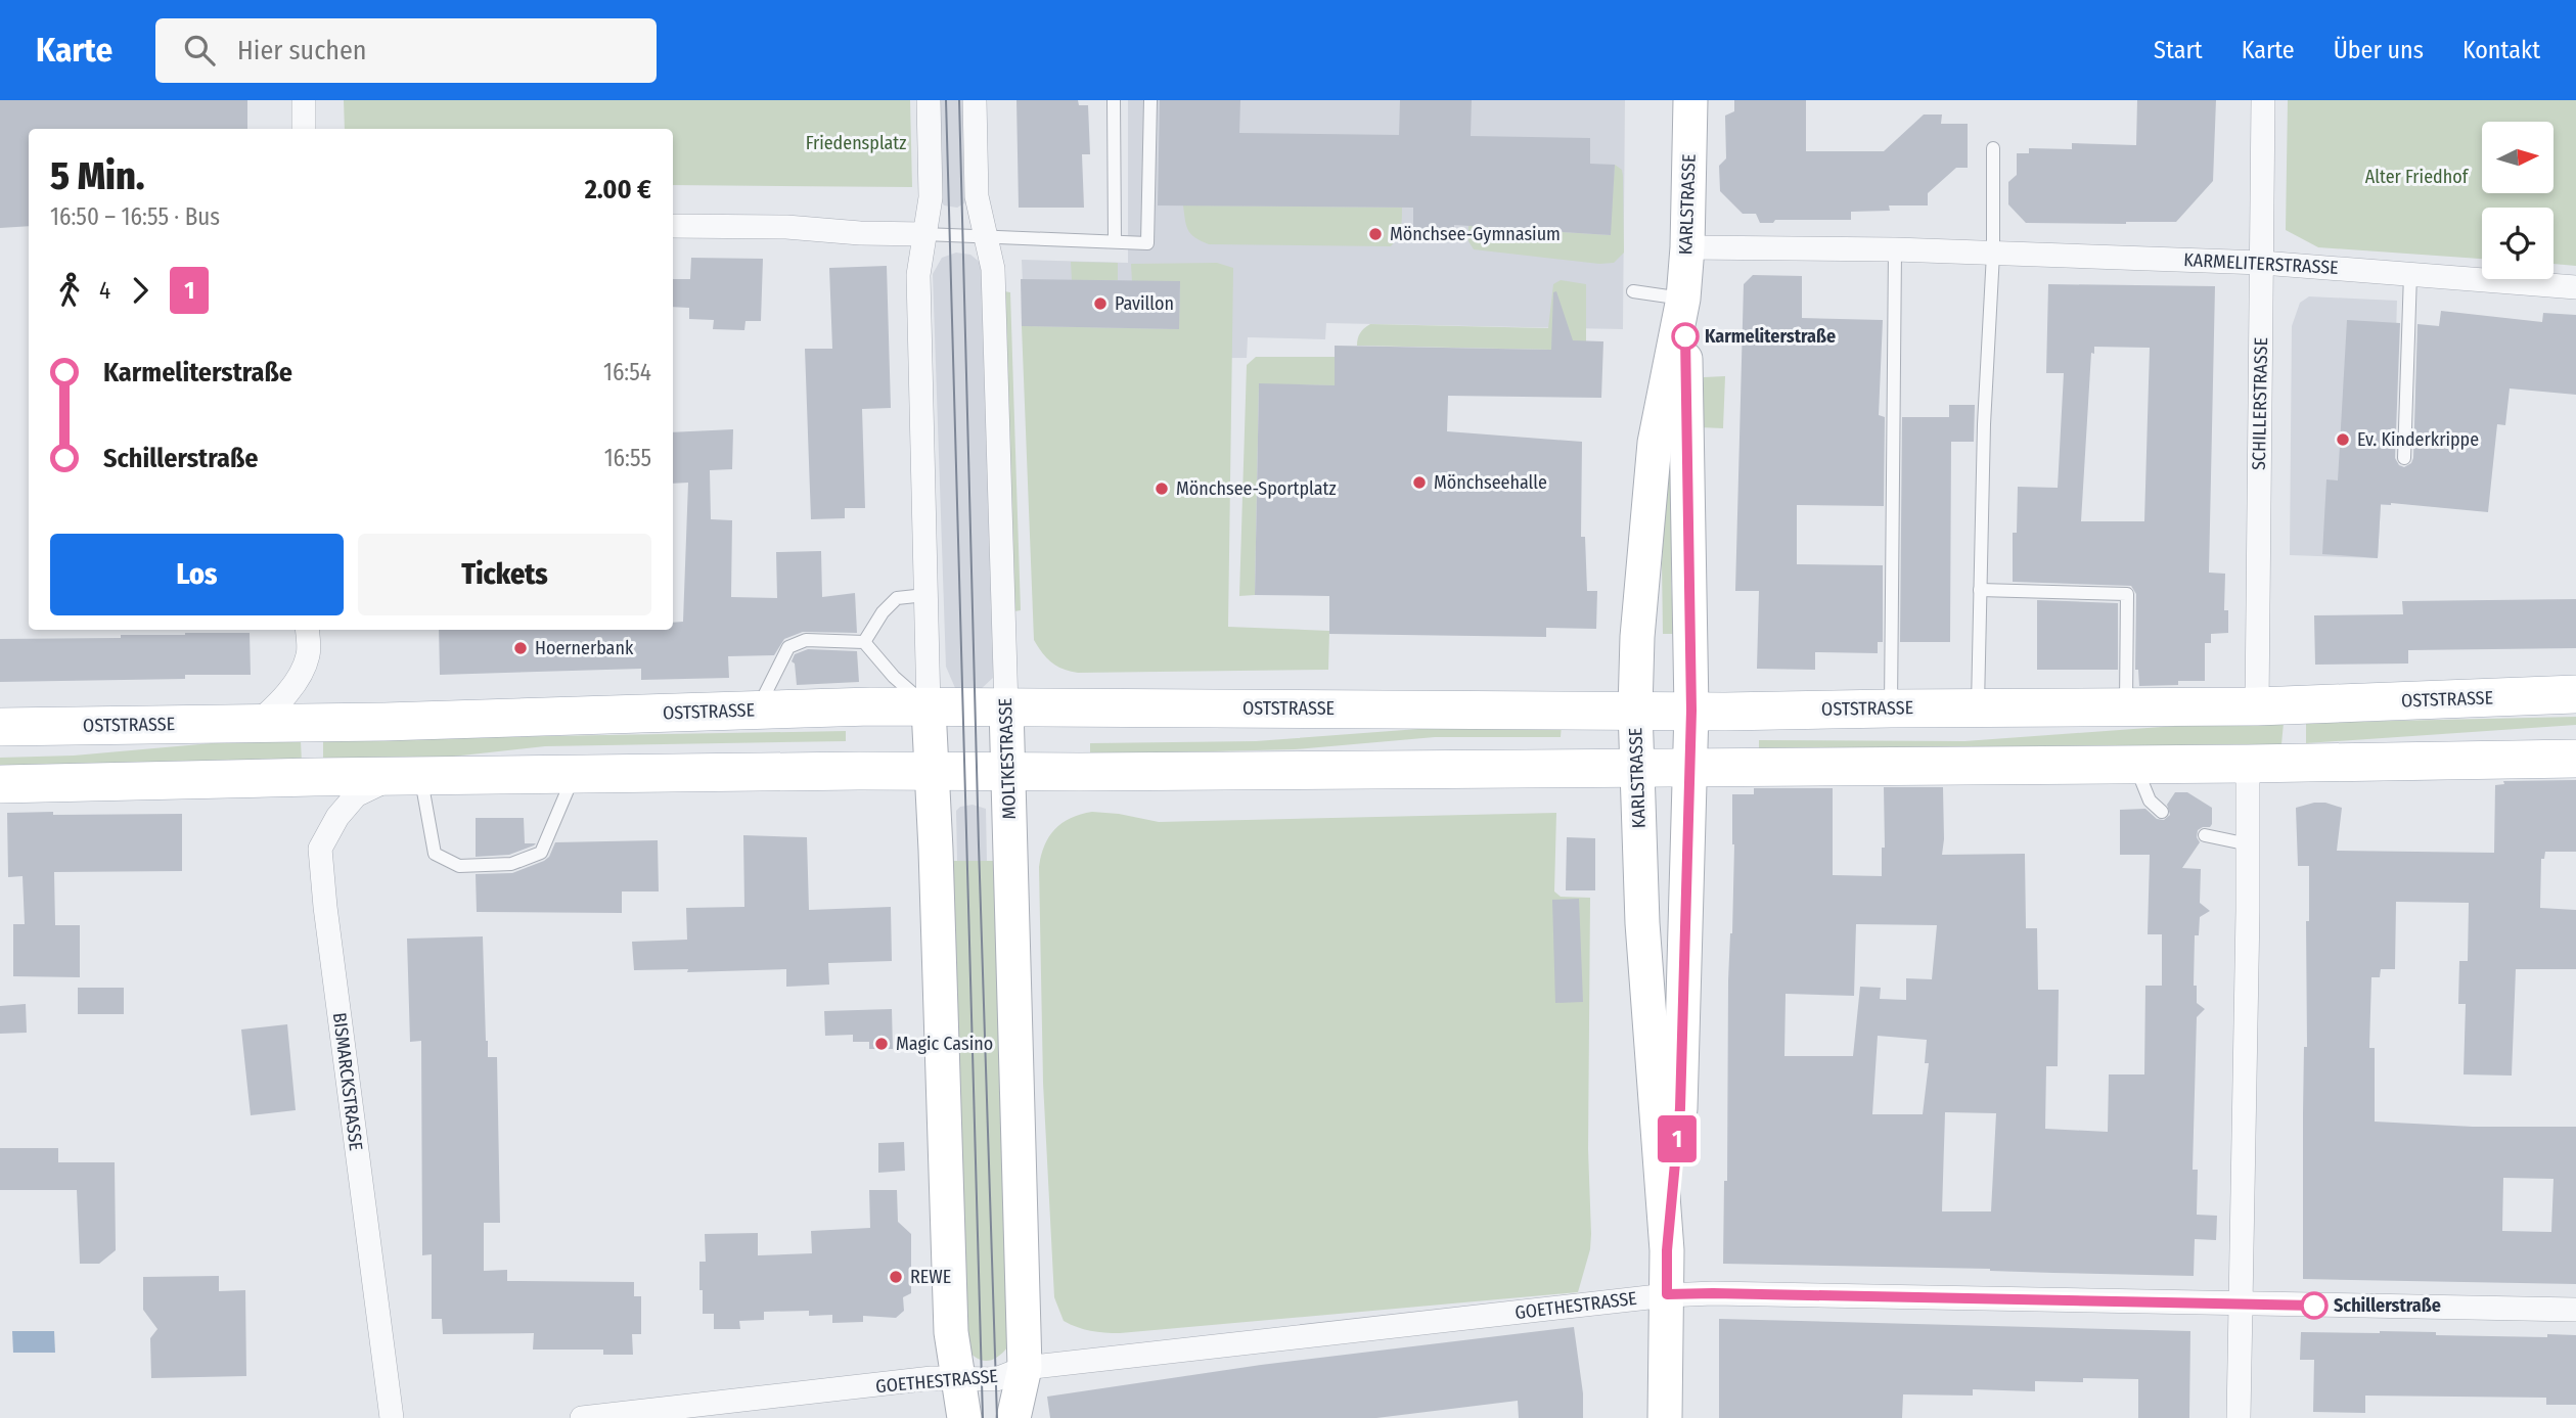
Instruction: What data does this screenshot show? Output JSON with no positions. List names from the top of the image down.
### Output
{
  "streets": {
    "main road": ["OSTSTRASSE"],
    "street": [
      "KARLSTRASSE",
      "KARMELITERSTRASSE",
      "SCHILLERSTRASSE",
      "MOLTKESTRASSE",
      "BISMARCKSTRASSE",
      "GOETHESTRASSE"
    ]
  },
  "crossings": [
    ["KARLSTRASSE", "KARMELITERSTRASSE"],
    ["KARLSTRASSE", "OSTSTRASSE"],
    ["KARLSTRASSE", "GOETHESTRASSE"],
    ["KARMELITERSTRASSE", "SCHILLERSTRASSE"],
    ["SCHILLERSTRASSE", "OSTSTRASSE"],
    ["OSTSTRASSE", "MOLTKESTRASSE"],
    ["MOLTKESTRASSE", "GOETHESTRASSE"]
  ],
  "parks": ["Friedensplatz", "Alter Friedhof"],
  "places": [
    "Mönchsee-Gymnasium",
    "Pavillon",
    "Karmeliterstraße",
    "Ev. Kinderkrippe",
    "Mönchseehalle",
    "Mönchsee-Sportplatz",
    "Hoernerbank",
    "Magic Casino",
    "REWE",
    "Schillerstraße"
  ],
  "lines": ["bus line 1"],
  "north": "right",
  "page": {
    "header": "Karte",
    "search": "Hier suchen",
    "nav": [
      "Start",
      "Karte",
      "Über uns",
      "Kontakt"
    ],
    "on_map": "1",
    "heading": ["5 Min.", "16:50 – 16:55 · Bus", "2.00 €"],
    "legs": ["4", "1"],
    "list": [
      {
        "name": "Karmeliterstraße",
        "value": "16:54"
      },
      {
        "name": "Schillerstraße",
        "value": "16:55"
      }
    ],
    "buttons": ["Los", "Tickets"]
  }
}
